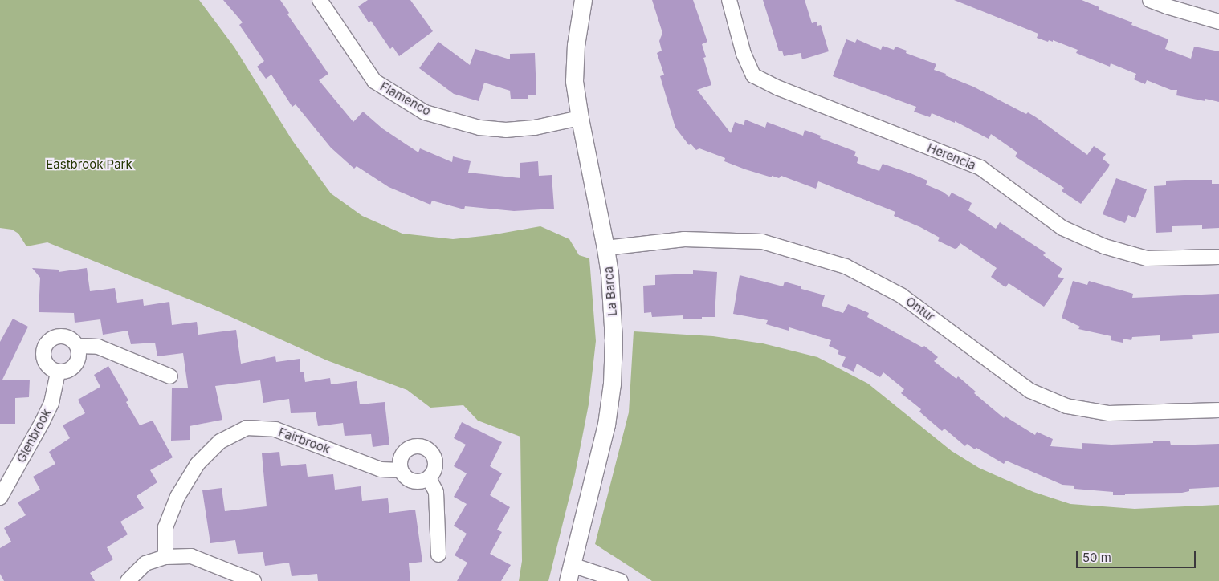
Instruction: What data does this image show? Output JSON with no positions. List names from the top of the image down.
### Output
{
  "streets": {
    "street": [
      "Flamenco",
      "Herencia",
      "La Barca",
      "Ontur",
      "Glenbrook",
      "Fairbrook"
    ]
  },
  "crossings": [
    ["Flamenco", "La Barca"],
    ["La Barca", "Ontur"]
  ],
  "parks": ["Eastbrook Park"],
  "scale_bar": "50 m"
}
